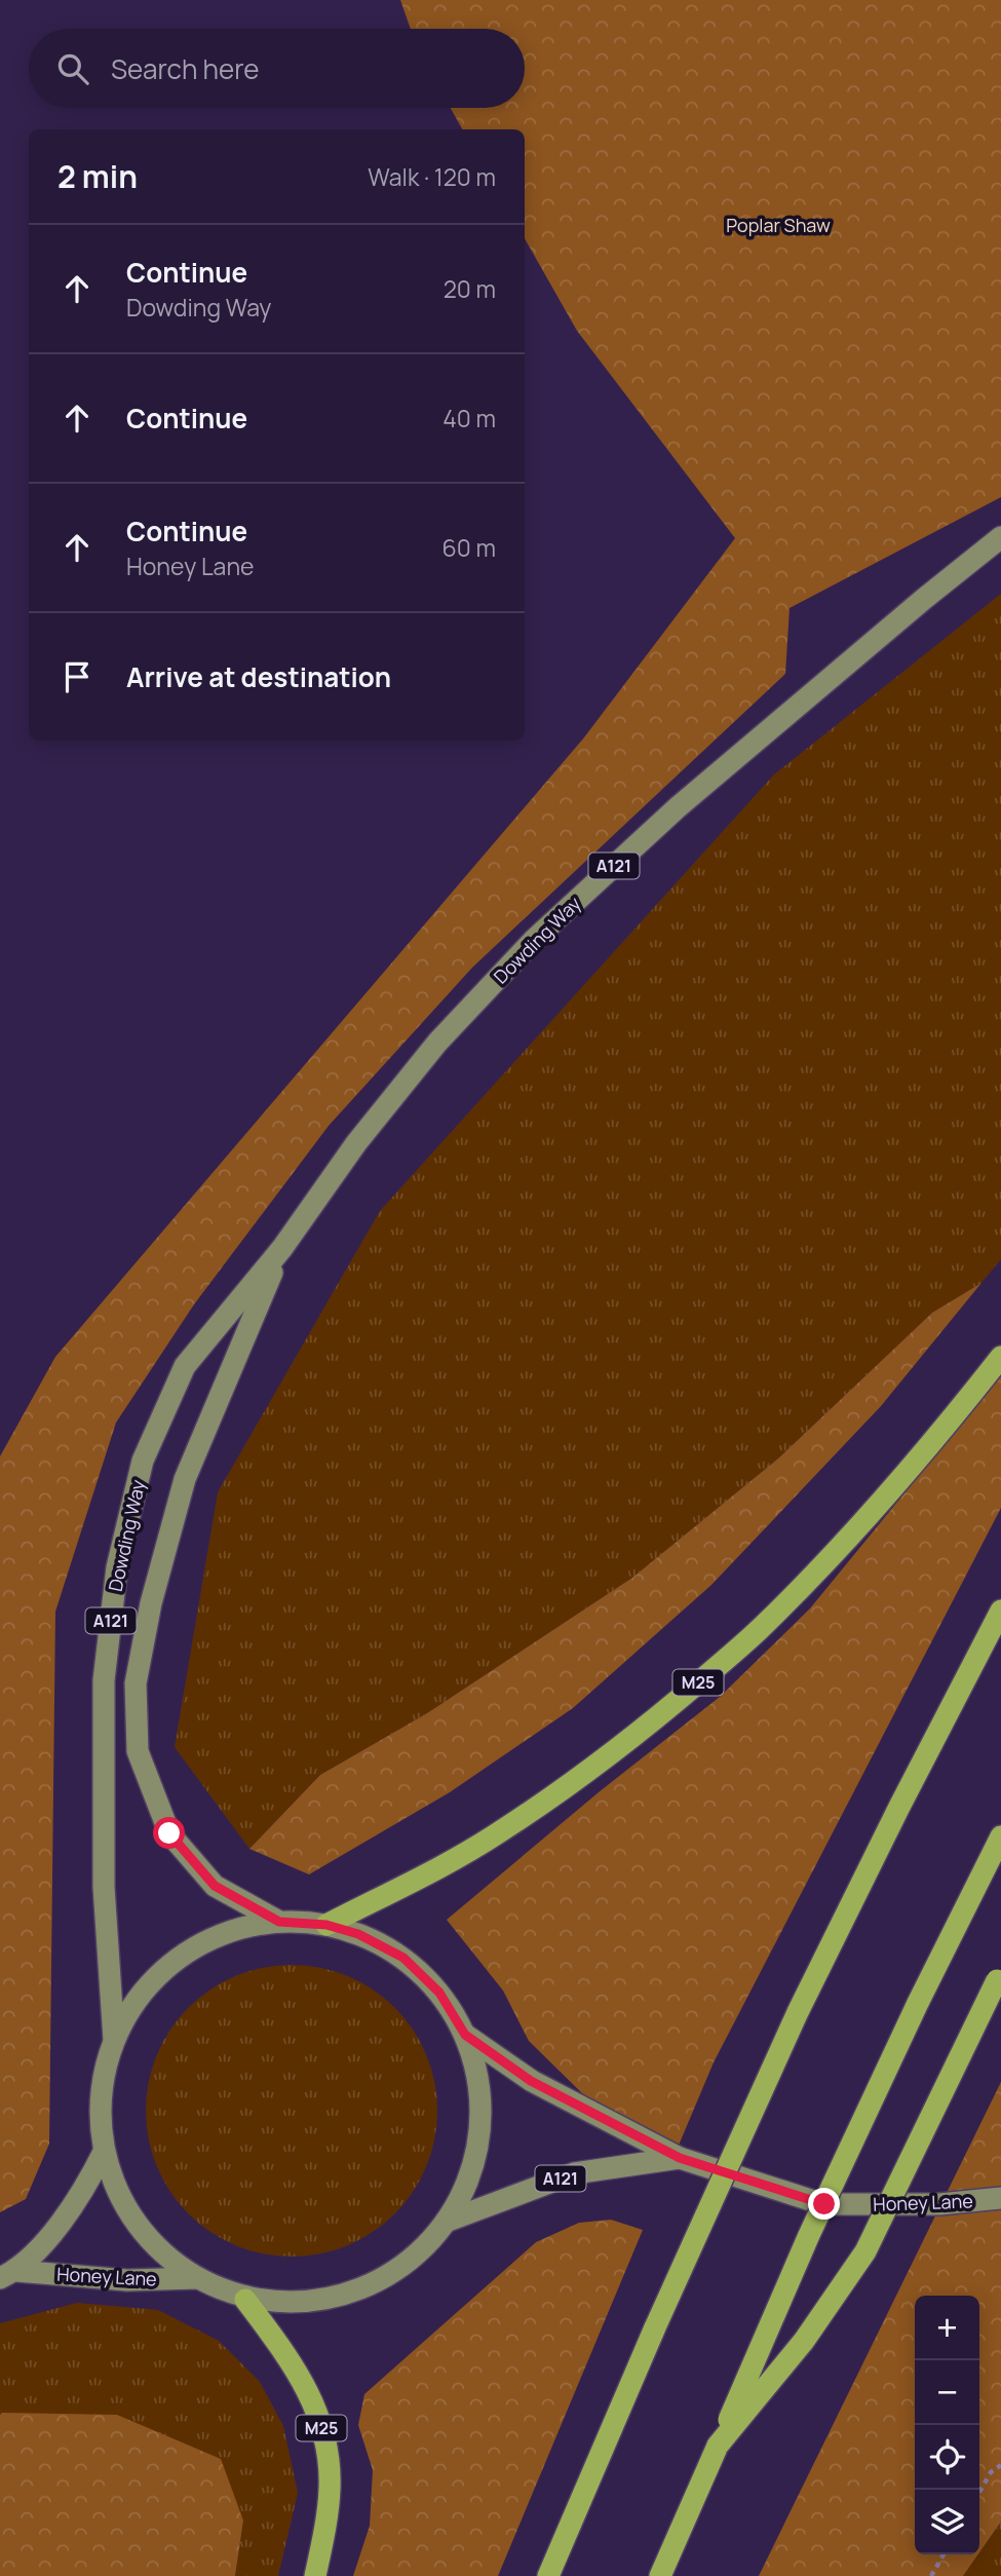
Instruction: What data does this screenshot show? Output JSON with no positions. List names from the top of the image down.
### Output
{
  "streets": {
    "highway": ["M25"],
    "main road": ["A121", "Dowding Way", "Honey Lane"]
  },
  "parks": ["Poplar Shaw"],
  "page": {
    "search": "Search here",
    "heading": ["2 min", "Walk · 120 m"],
    "list": [
      ["Continue", "Dowding Way", "20 m"],
      ["Continue", "40 m"],
      ["Continue", "Honey Lane", "60 m"],
      "Arrive at destination"
    ],
    "map_buttons": ["+", "−"]
  }
}
